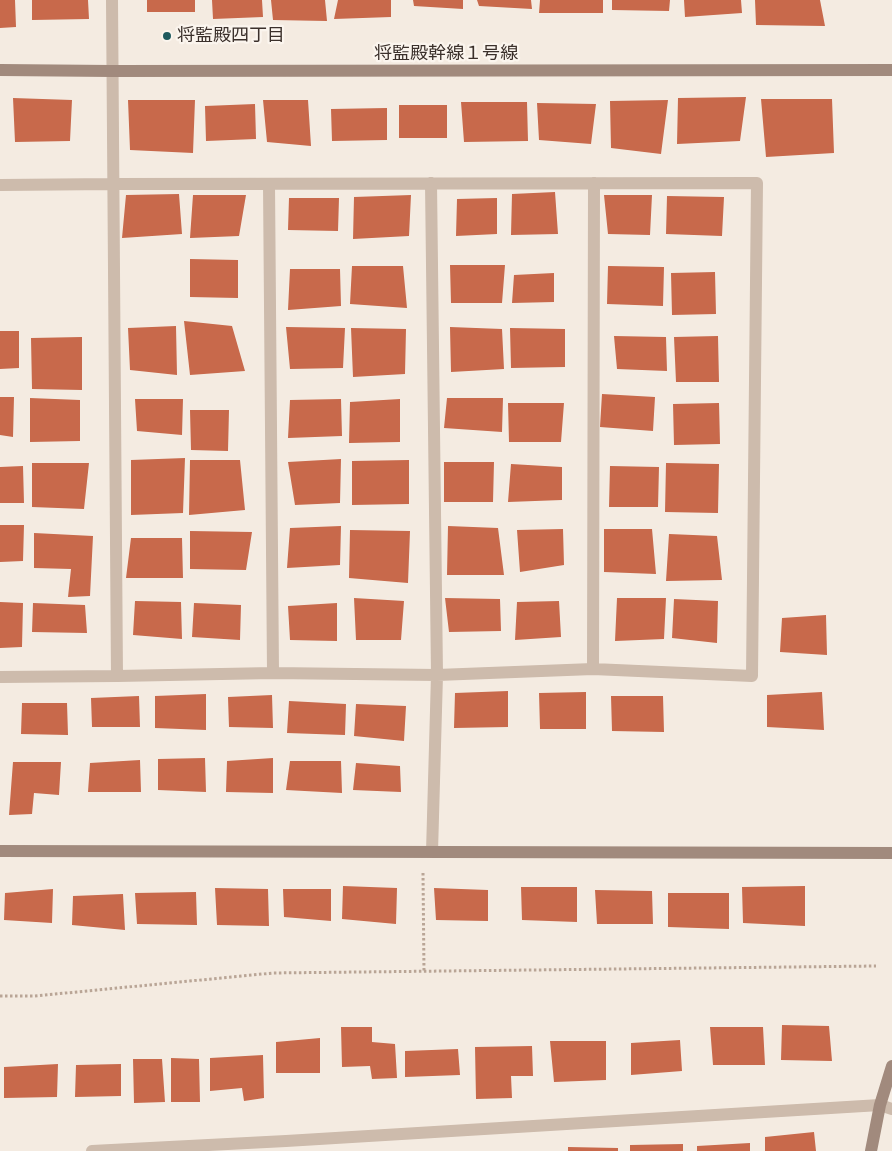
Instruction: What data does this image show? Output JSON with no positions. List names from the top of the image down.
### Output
{
  "streets": {
    "street": ["将監殿幹線１号線"]
  },
  "places": ["将監殿四丁目"]
}
